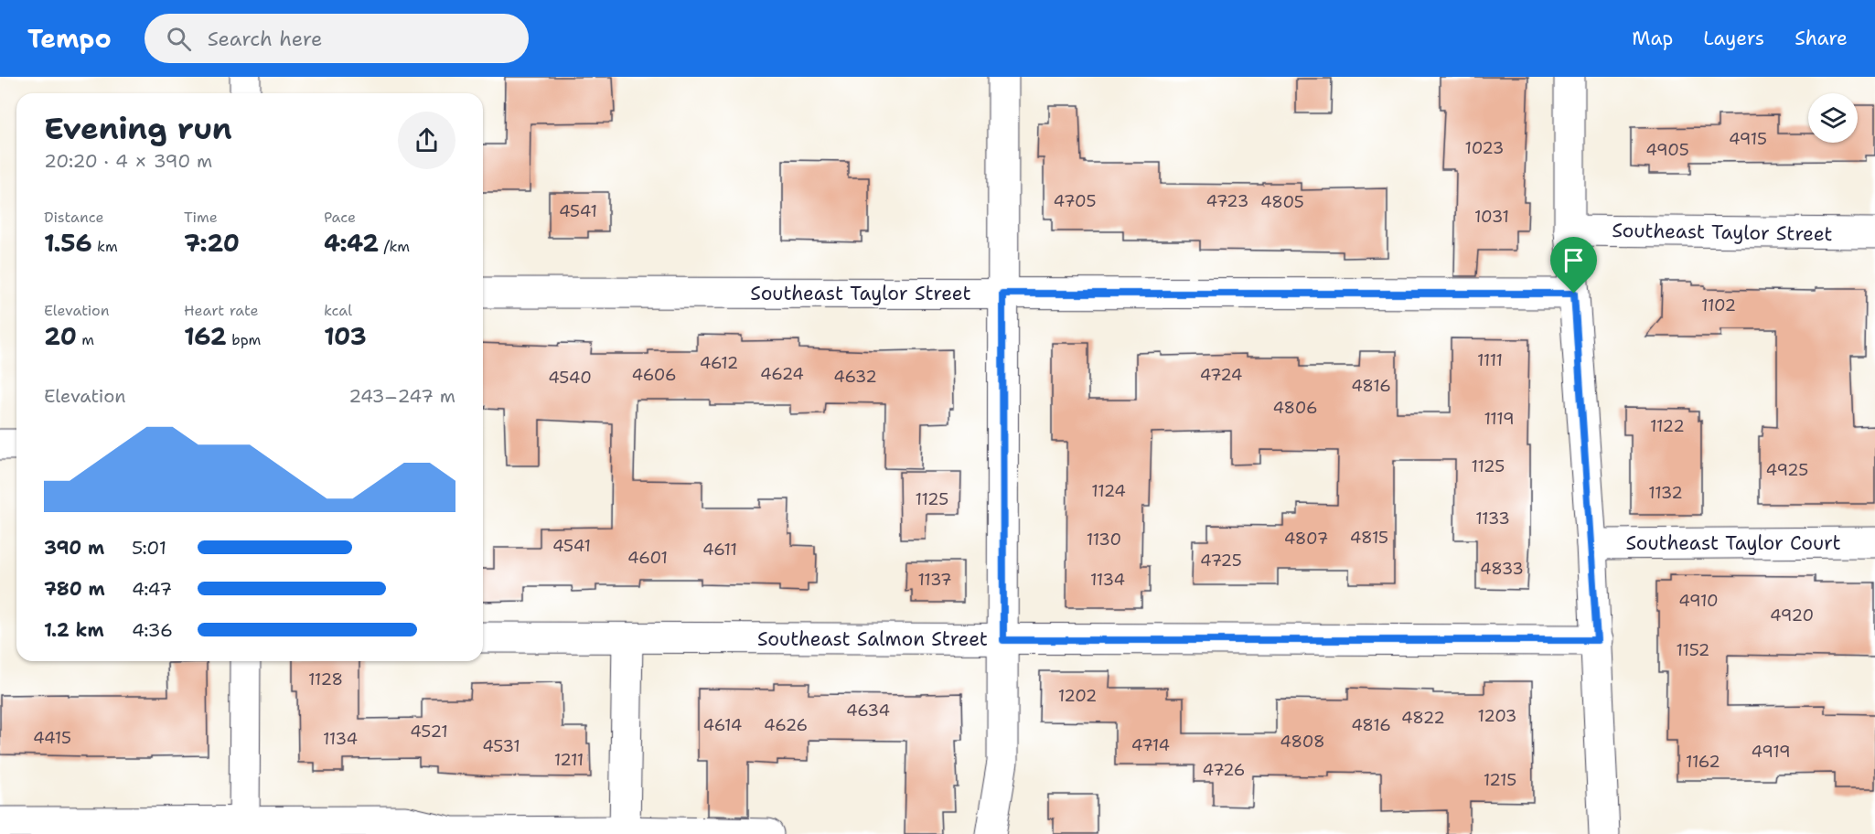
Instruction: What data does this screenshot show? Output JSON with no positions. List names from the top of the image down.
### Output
{
  "streets": {
    "street": ["Southeast Taylor Street", "Southeast Taylor Court", "Southeast Salmon Street"]
  },
  "house_numbers": [
    "4915",
    "1023",
    "4905",
    "4705",
    "4723",
    "4805",
    "4541",
    "1031",
    "1102",
    "1111",
    "4612",
    "4624",
    "4606",
    "4724",
    "4632",
    "4540",
    "4816",
    "4806",
    "1119",
    "1122",
    "1125",
    "4925",
    "1124",
    "1132",
    "1125",
    "1133",
    "4815",
    "4807",
    "1130",
    "4541",
    "4611",
    "4601",
    "4725",
    "4833",
    "1137",
    "1134",
    "4910",
    "4920",
    "1152",
    "1128",
    "1202",
    "4634",
    "1203",
    "4822",
    "4614",
    "4626",
    "4816",
    "4521",
    "4415",
    "1134",
    "4808",
    "4714",
    "4531",
    "4919",
    "1211",
    "1162",
    "4726",
    "1215"
  ],
  "page": {
    "header": "Tempo",
    "search": "Search here",
    "nav": ["Map", "Layers", "Share"],
    "heading": ["Evening run", "20:20 · 4 × 390 m"],
    "stats": [
      ["Distance", "1.56 km"],
      ["Time", "7:20"],
      ["Pace", "4:42 /km"],
      ["Elevation", "20 m"],
      ["Heart rate", "162 bpm"],
      ["kcal", "103"]
    ],
    "chart": ["Elevation", "243–247 m"],
    "list": [
      {
        "name": "390 m",
        "note": "5:01"
      },
      {
        "name": "780 m",
        "note": "4:47"
      },
      {
        "name": "1.2 km",
        "note": "4:36"
      }
    ]
  }
}
